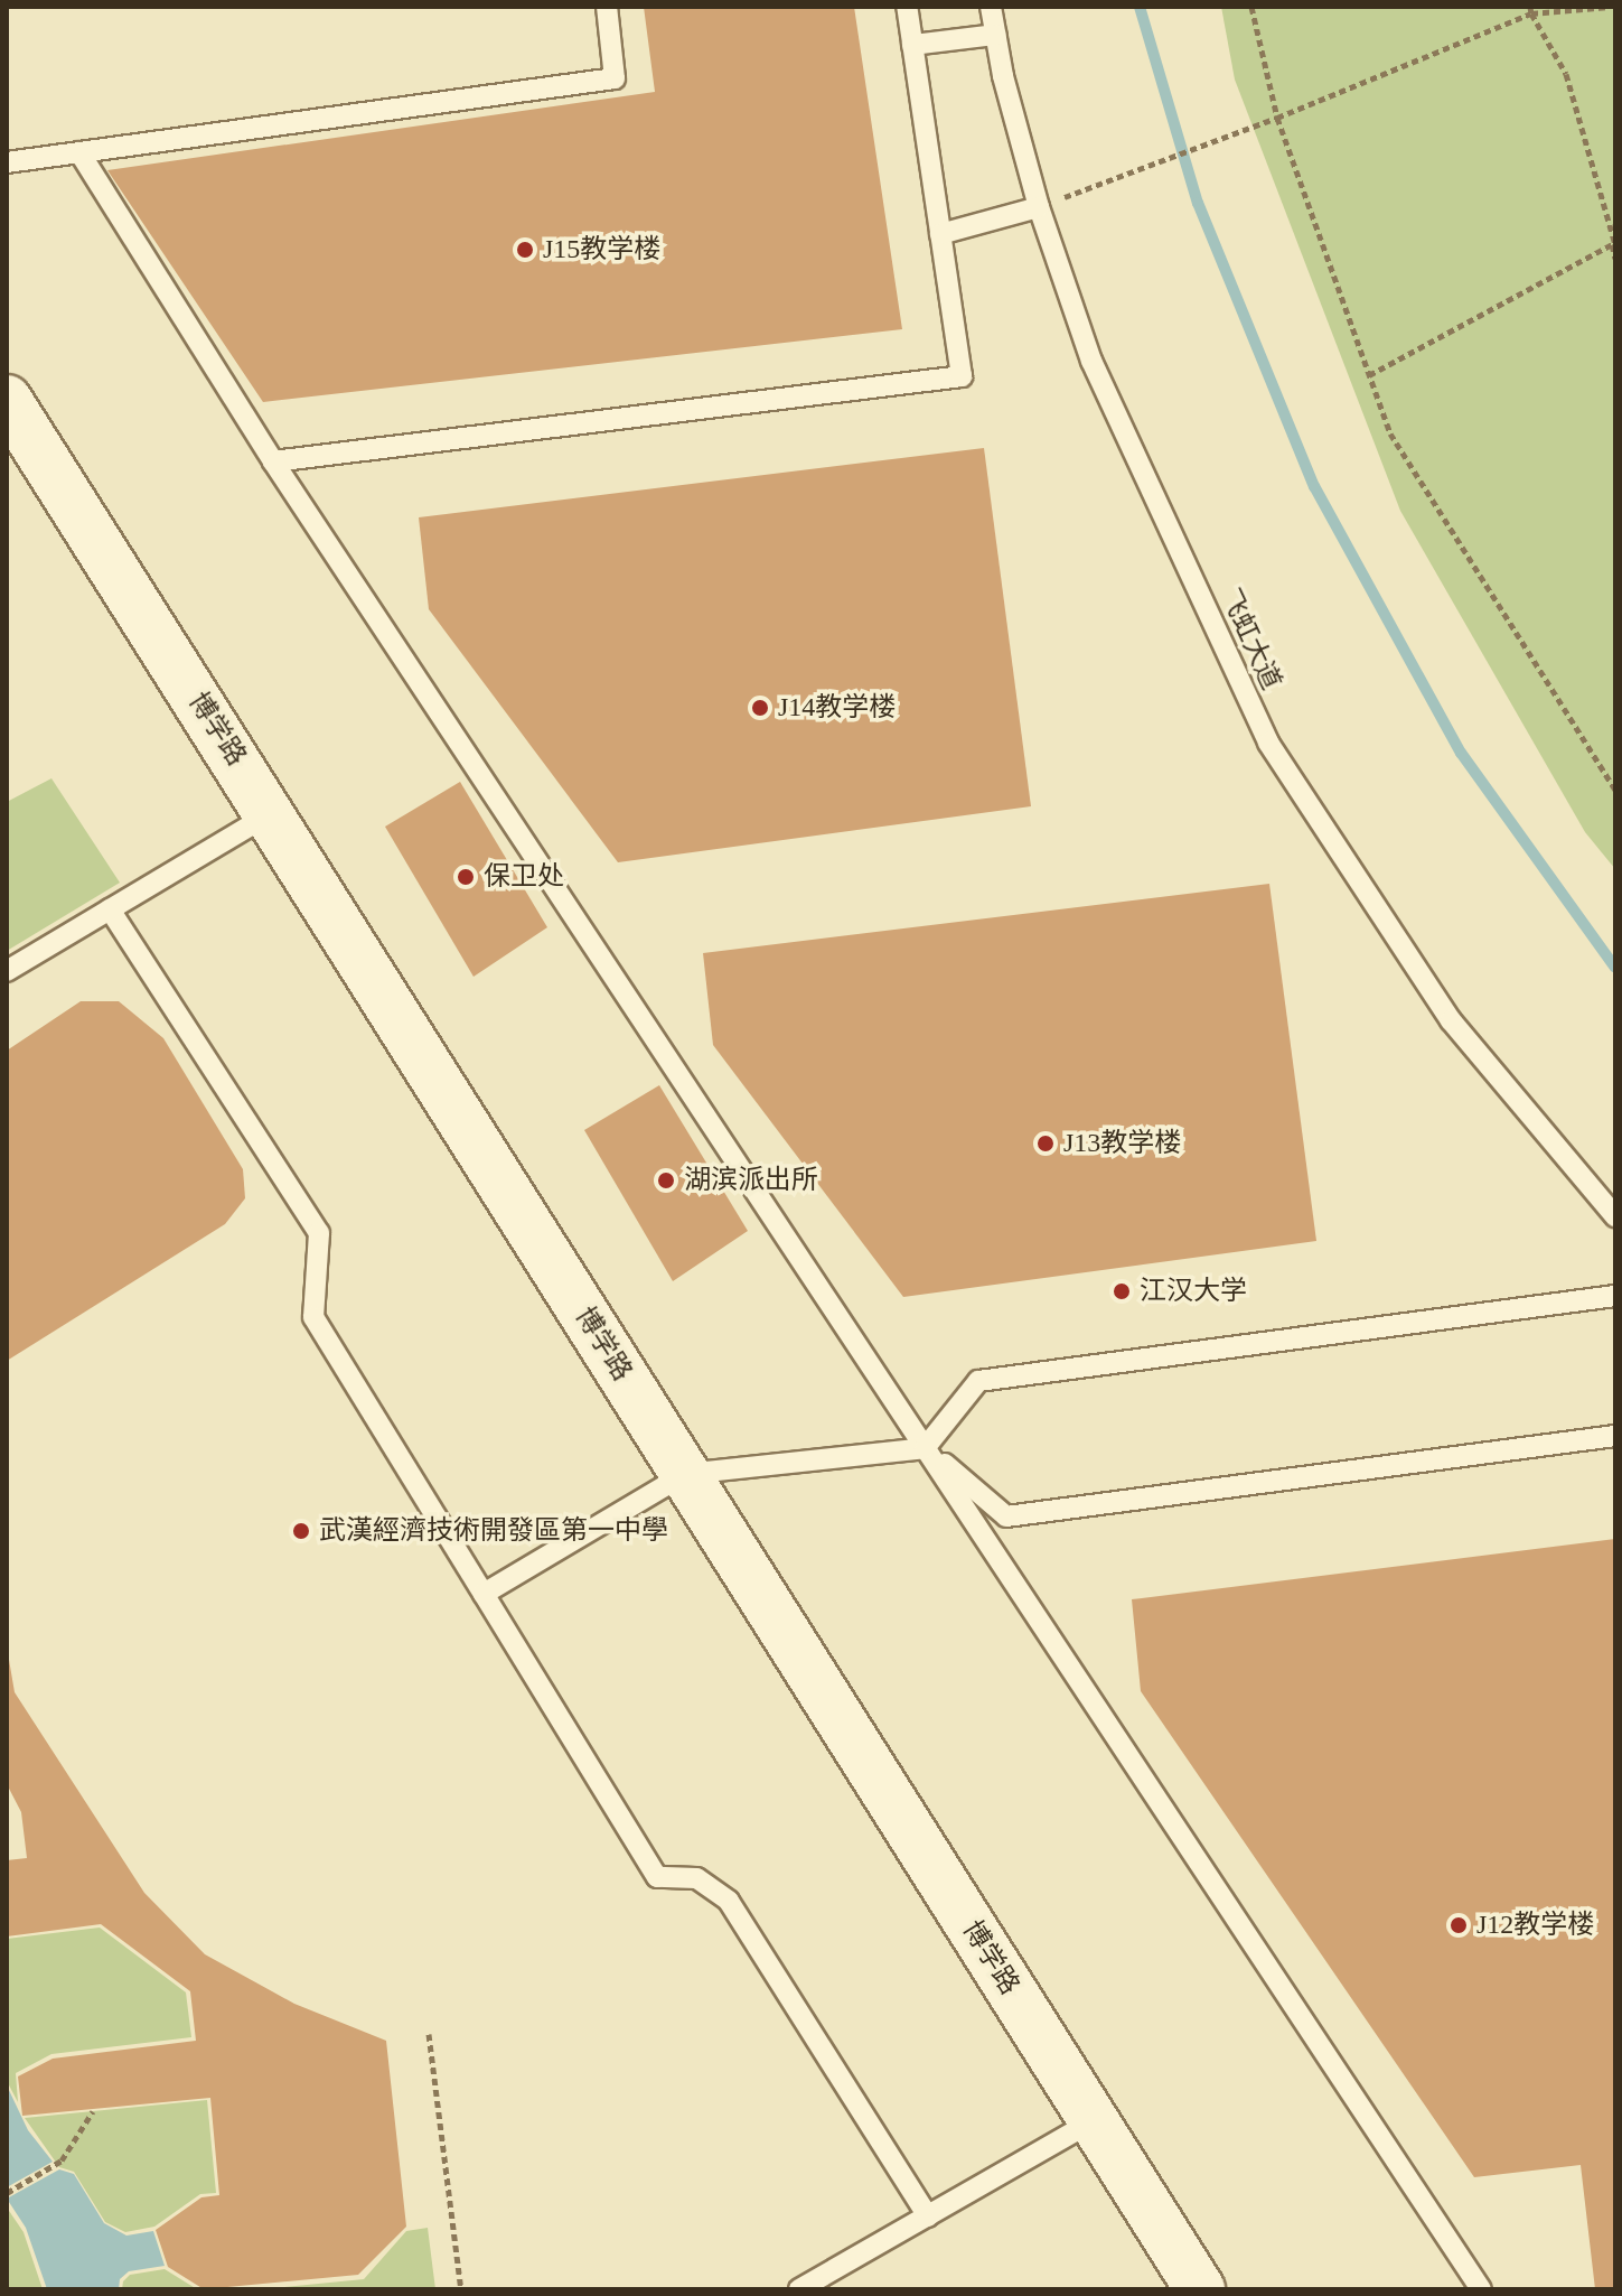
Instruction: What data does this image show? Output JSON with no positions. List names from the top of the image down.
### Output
{
  "streets": {
    "street": ["博学路"],
    "lane": ["飞虹大道"]
  },
  "places": [
    "J15教学楼",
    "J14教学楼",
    "保卫处",
    "J13教学楼",
    "湖滨派出所",
    "江汉大学",
    "武漢經濟技術開發區第一中學",
    "J12教学楼"
  ]
}
